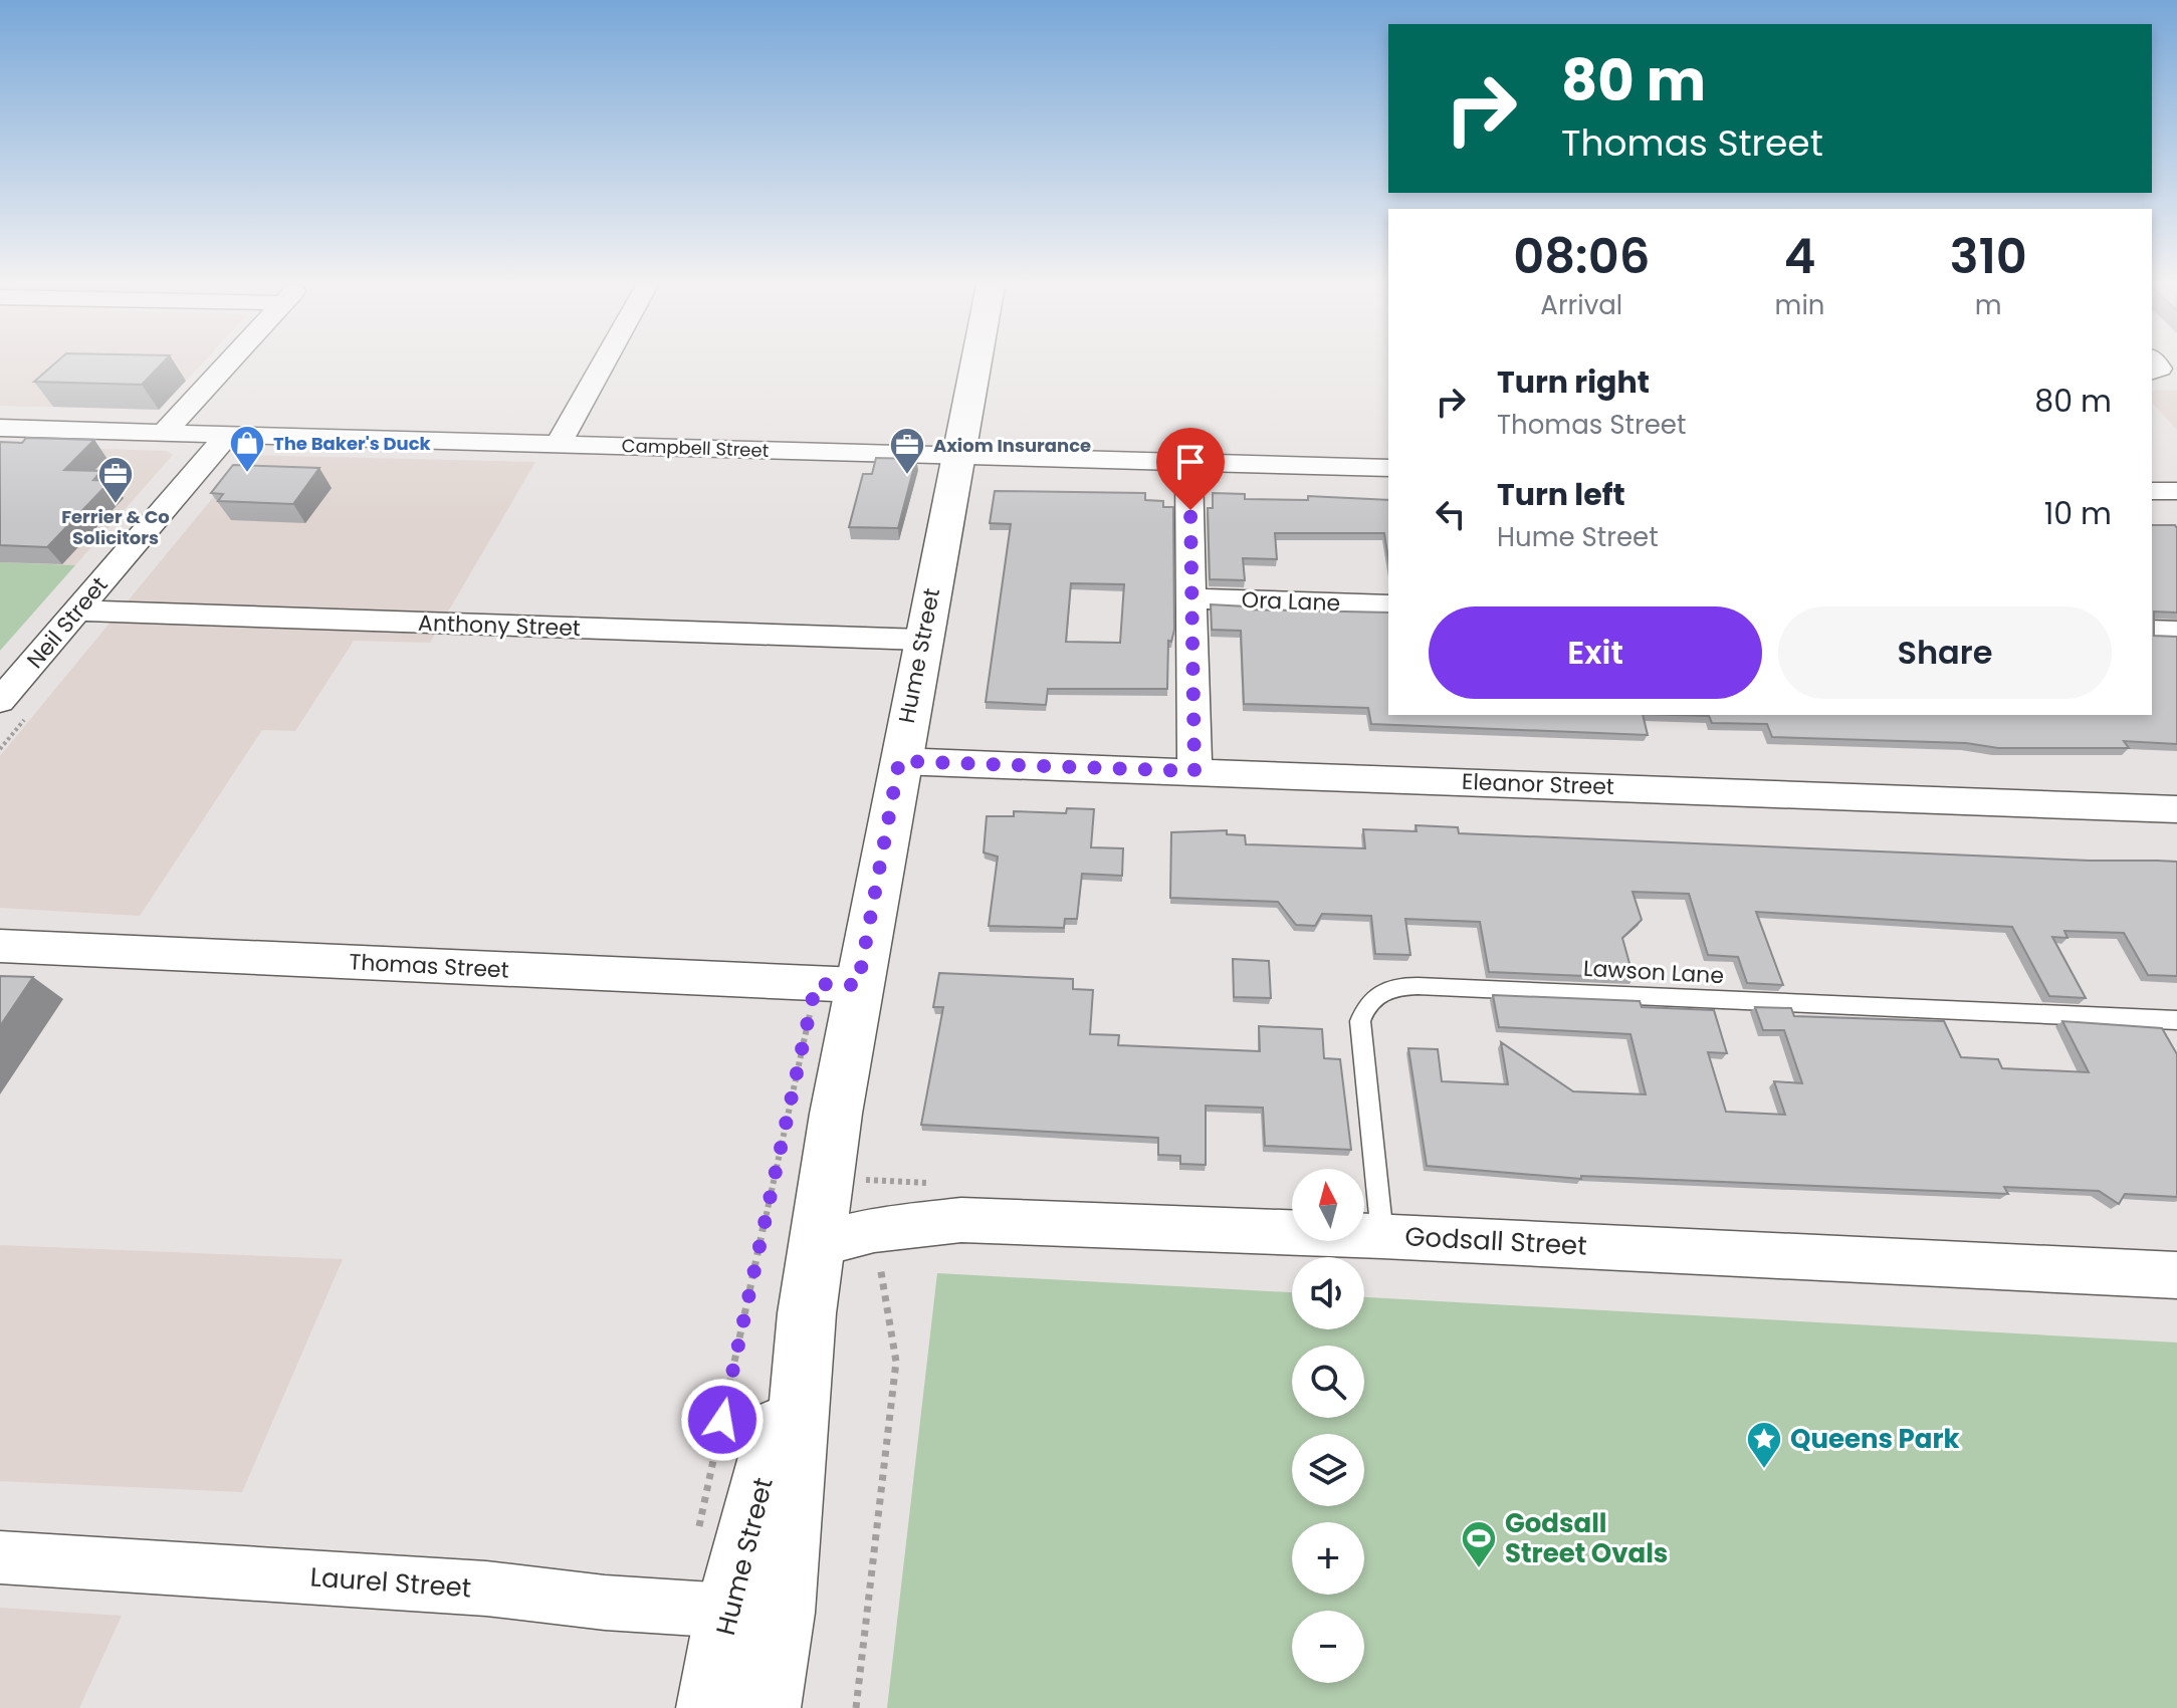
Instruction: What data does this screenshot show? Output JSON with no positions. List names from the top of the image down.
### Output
{
  "streets": {
    "street": [
      "Campbell Street",
      "Ora Lane",
      "Neil Street",
      "Anthony Street",
      "Hume Street",
      "Eleanor Street",
      "Thomas Street",
      "Godsall Street",
      "Laurel Street"
    ],
    "lane": ["Lawson Lane"]
  },
  "crossings": [
    ["Campbell Street", "Neil Street"],
    ["Campbell Street", "Hume Street"],
    ["Neil Street", "Anthony Street"],
    ["Anthony Street", "Hume Street"],
    ["Hume Street", "Eleanor Street"],
    ["Hume Street", "Thomas Street"],
    ["Hume Street", "Godsall Street"],
    ["Hume Street", "Laurel Street"],
    ["Lawson Lane", "Godsall Street"]
  ],
  "places": {
    "shop": ["The Baker's Duck"],
    "office": ["Axiom Insurance", "Ferrier & Co Solicitors"],
    "place": ["Queens Park"],
    "sports": ["Godsall Street Ovals"]
  },
  "north": "top",
  "page": {
    "turn": ["80 m", "Thomas Street"],
    "eta": [
      "08:06",
      "Arrival",
      "4",
      "min",
      "310",
      "m"
    ],
    "list": [
      {
        "name": "Turn right",
        "note": "Thomas Street",
        "value": "80 m"
      },
      {
        "name": "Turn left",
        "note": "Hume Street",
        "value": "10 m"
      }
    ],
    "buttons": ["Exit", "Share"],
    "map_buttons": ["+", "−"]
  }
}
